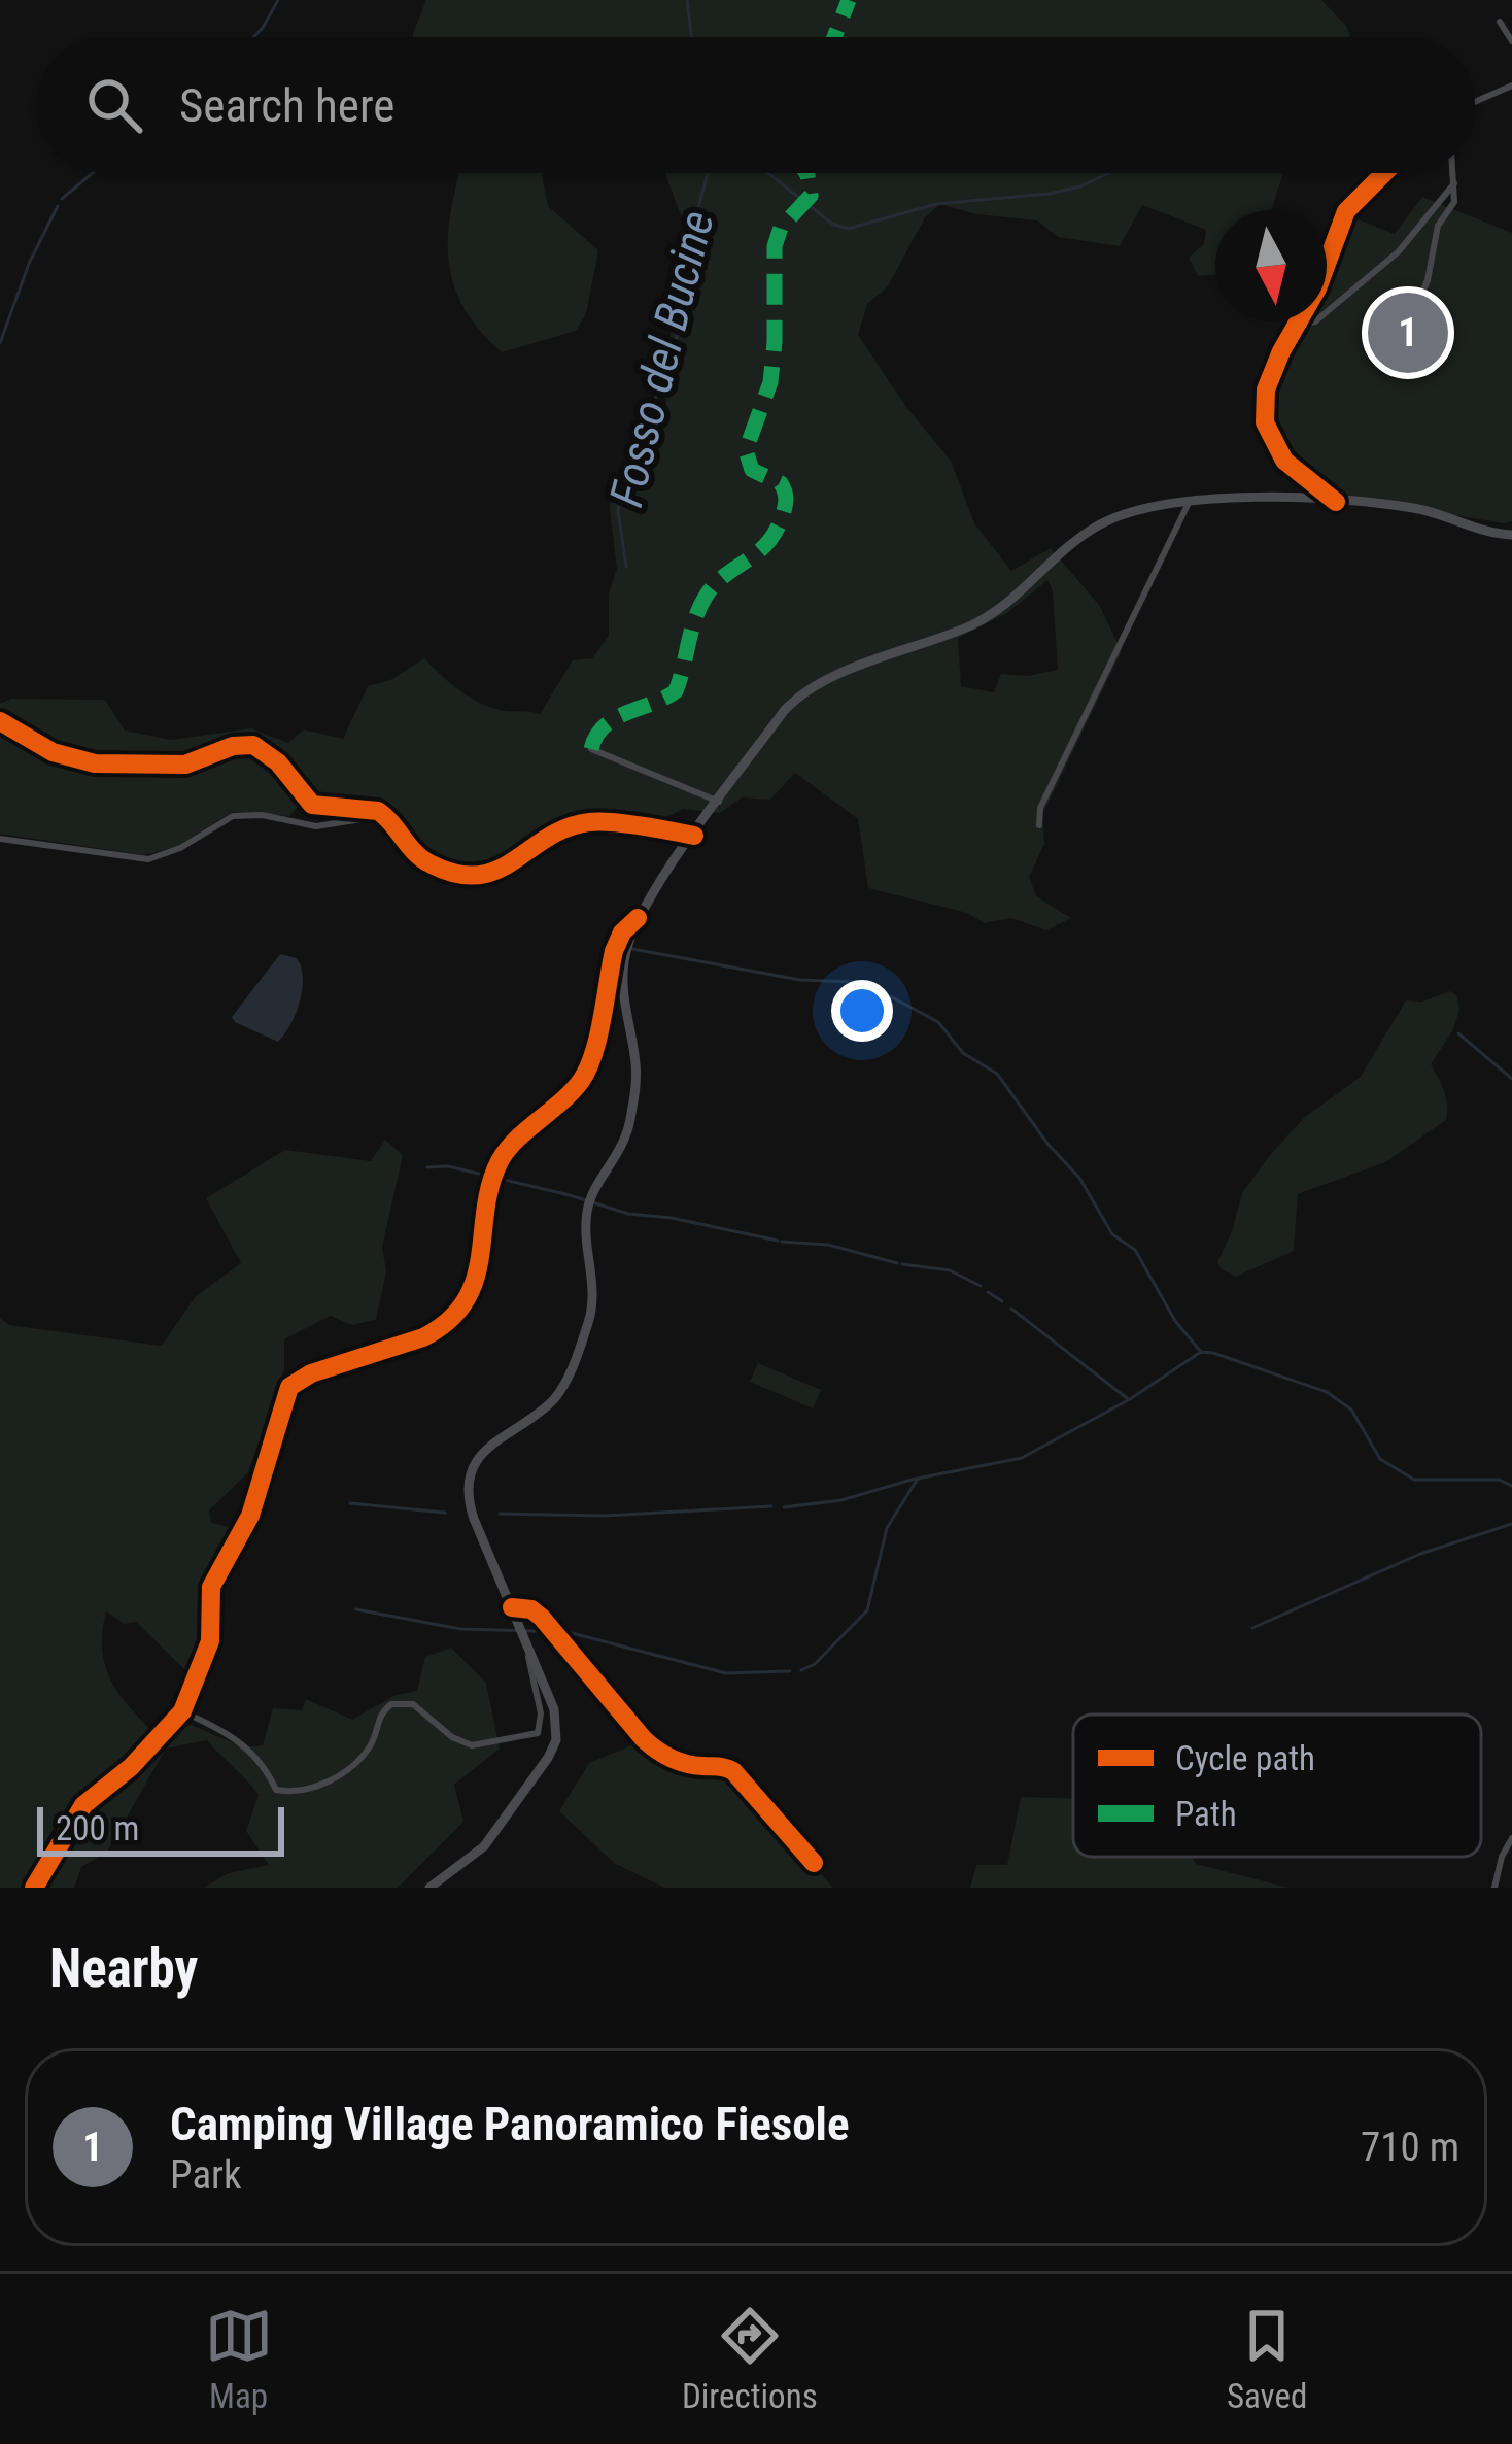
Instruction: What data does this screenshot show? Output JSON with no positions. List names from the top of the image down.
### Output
{
  "water": ["Fosso del Bucine"],
  "legend": ["Cycle path", "Path"],
  "scale_bar": "200 m",
  "north": "bottom",
  "page": {
    "search": "Search here",
    "pins": "1",
    "scale": "200 m",
    "heading": "Nearby",
    "list": [
      {
        "mark": "1",
        "name": "Camping Village Panoramico Fiesole",
        "note": "Park",
        "value": "710 m"
      }
    ],
    "nav": ["Map", "Directions", "Saved"]
  }
}
